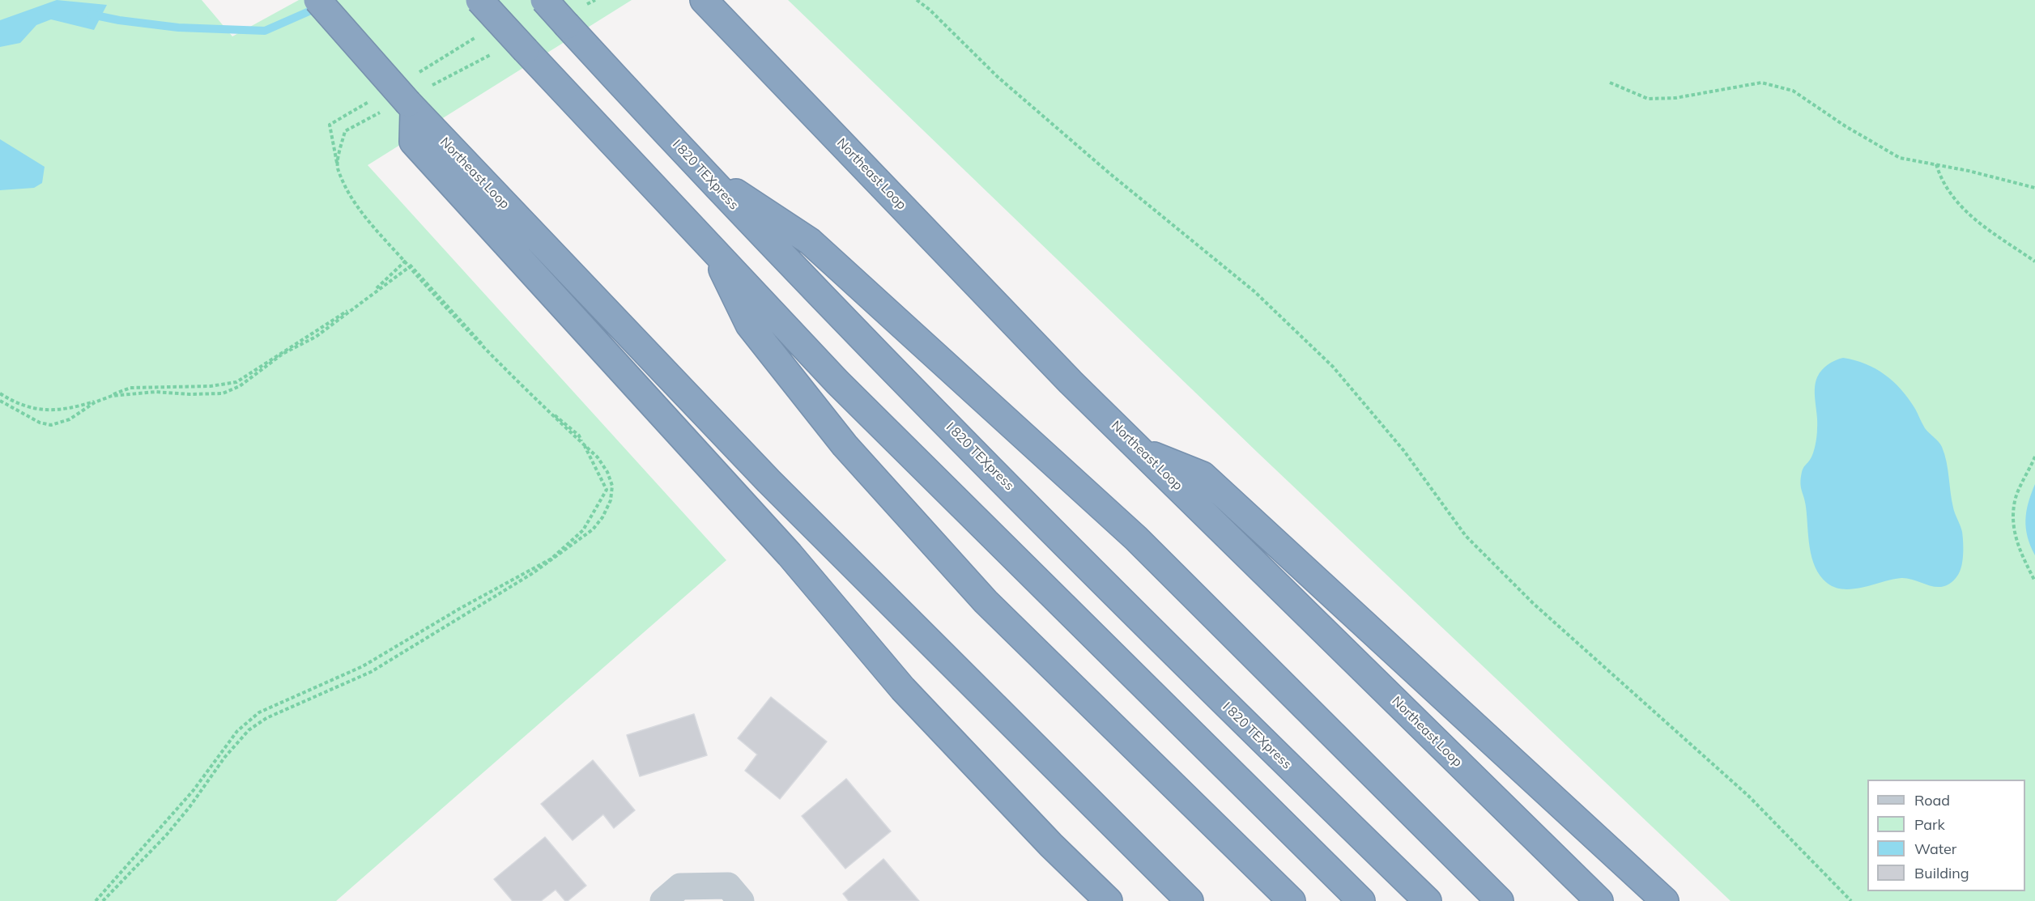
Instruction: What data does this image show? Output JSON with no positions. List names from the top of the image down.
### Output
{
  "streets": {
    "highway": ["Northeast Loop", "I 820 TEXpress"]
  },
  "legend": [
    "Road",
    "Park",
    "Water",
    "Building"
  ]
}
